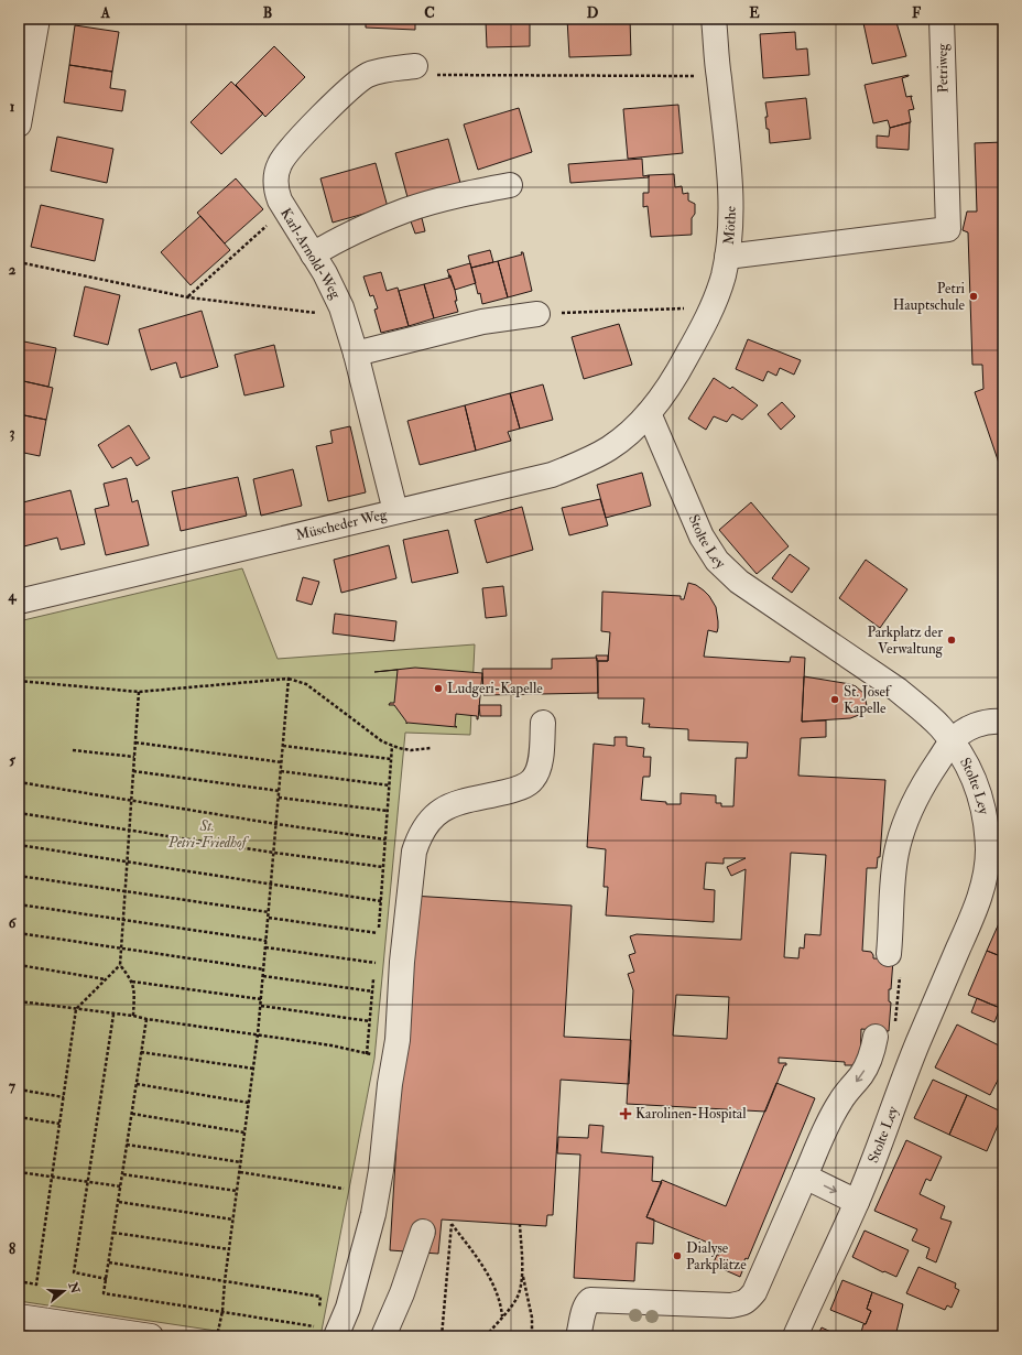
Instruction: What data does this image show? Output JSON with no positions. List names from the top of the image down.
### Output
{
  "streets": {
    "street": [
      "Petriweg",
      "Möthe",
      "Karl-Arnold-Weg",
      "Müscheder Weg",
      "Stolte Ley"
    ]
  },
  "crossings": [
    ["Petriweg", "Möthe"],
    ["Möthe", "Müscheder Weg"],
    ["Möthe", "Stolte Ley"],
    ["Karl-Arnold-Weg", "Müscheder Weg"],
    ["Müscheder Weg", "Stolte Ley"]
  ],
  "parks": ["St. Petri-Friedhof"],
  "places": {
    "other": [
      "Petri Hauptschule",
      "Parkplatz der Verwaltung",
      "Ludgeri-Kapelle",
      "St. Josef Kapelle",
      "Dialyse Parkplätze"
    ],
    "health": ["Karolinen-Hospital"]
  },
  "north": "right",
  "grid": {
    "columns": [
      "A",
      "B",
      "C",
      "D",
      "E",
      "F"
    ],
    "rows": [
      "1",
      "2",
      "3",
      "4",
      "5",
      "6",
      "7",
      "8"
    ]
  }
}
